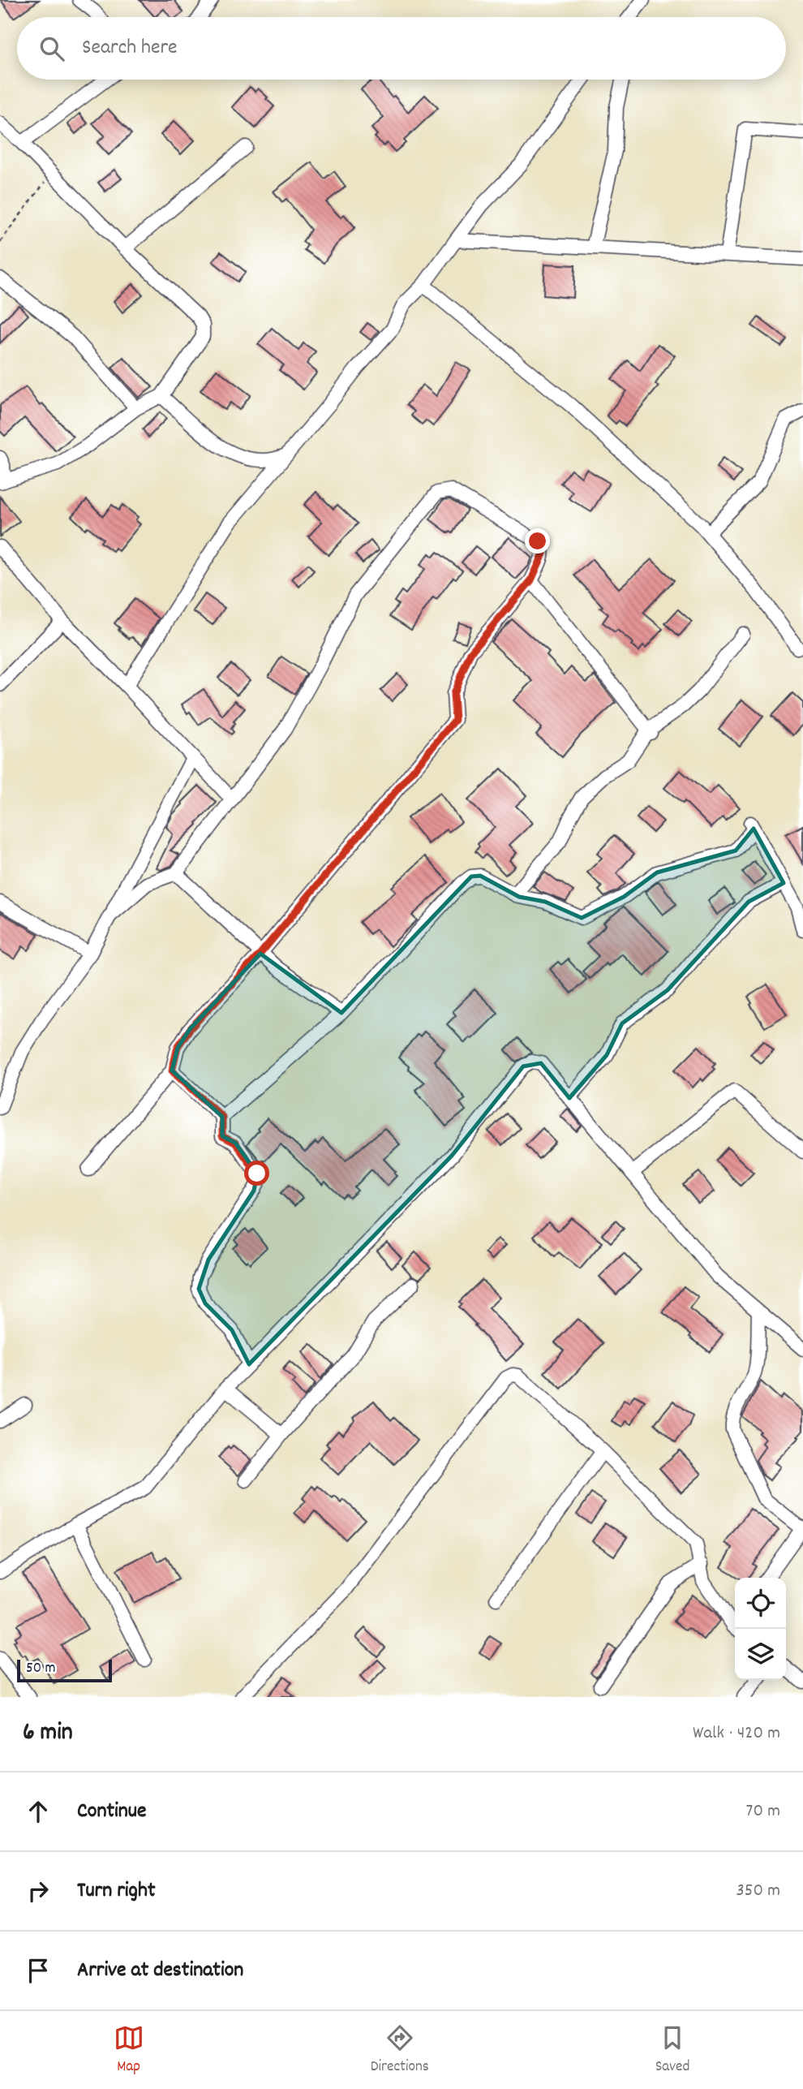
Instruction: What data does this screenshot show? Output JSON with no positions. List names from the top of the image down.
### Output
{
  "scale_bar": "50 m",
  "page": {
    "search": "Search here",
    "scale": "50 m",
    "heading": ["6 min", "Walk · 420 m"],
    "list": [
      ["Continue", "70 m"],
      ["Turn right", "350 m"],
      "Arrive at destination"
    ],
    "nav": ["Map", "Directions", "Saved"]
  }
}
